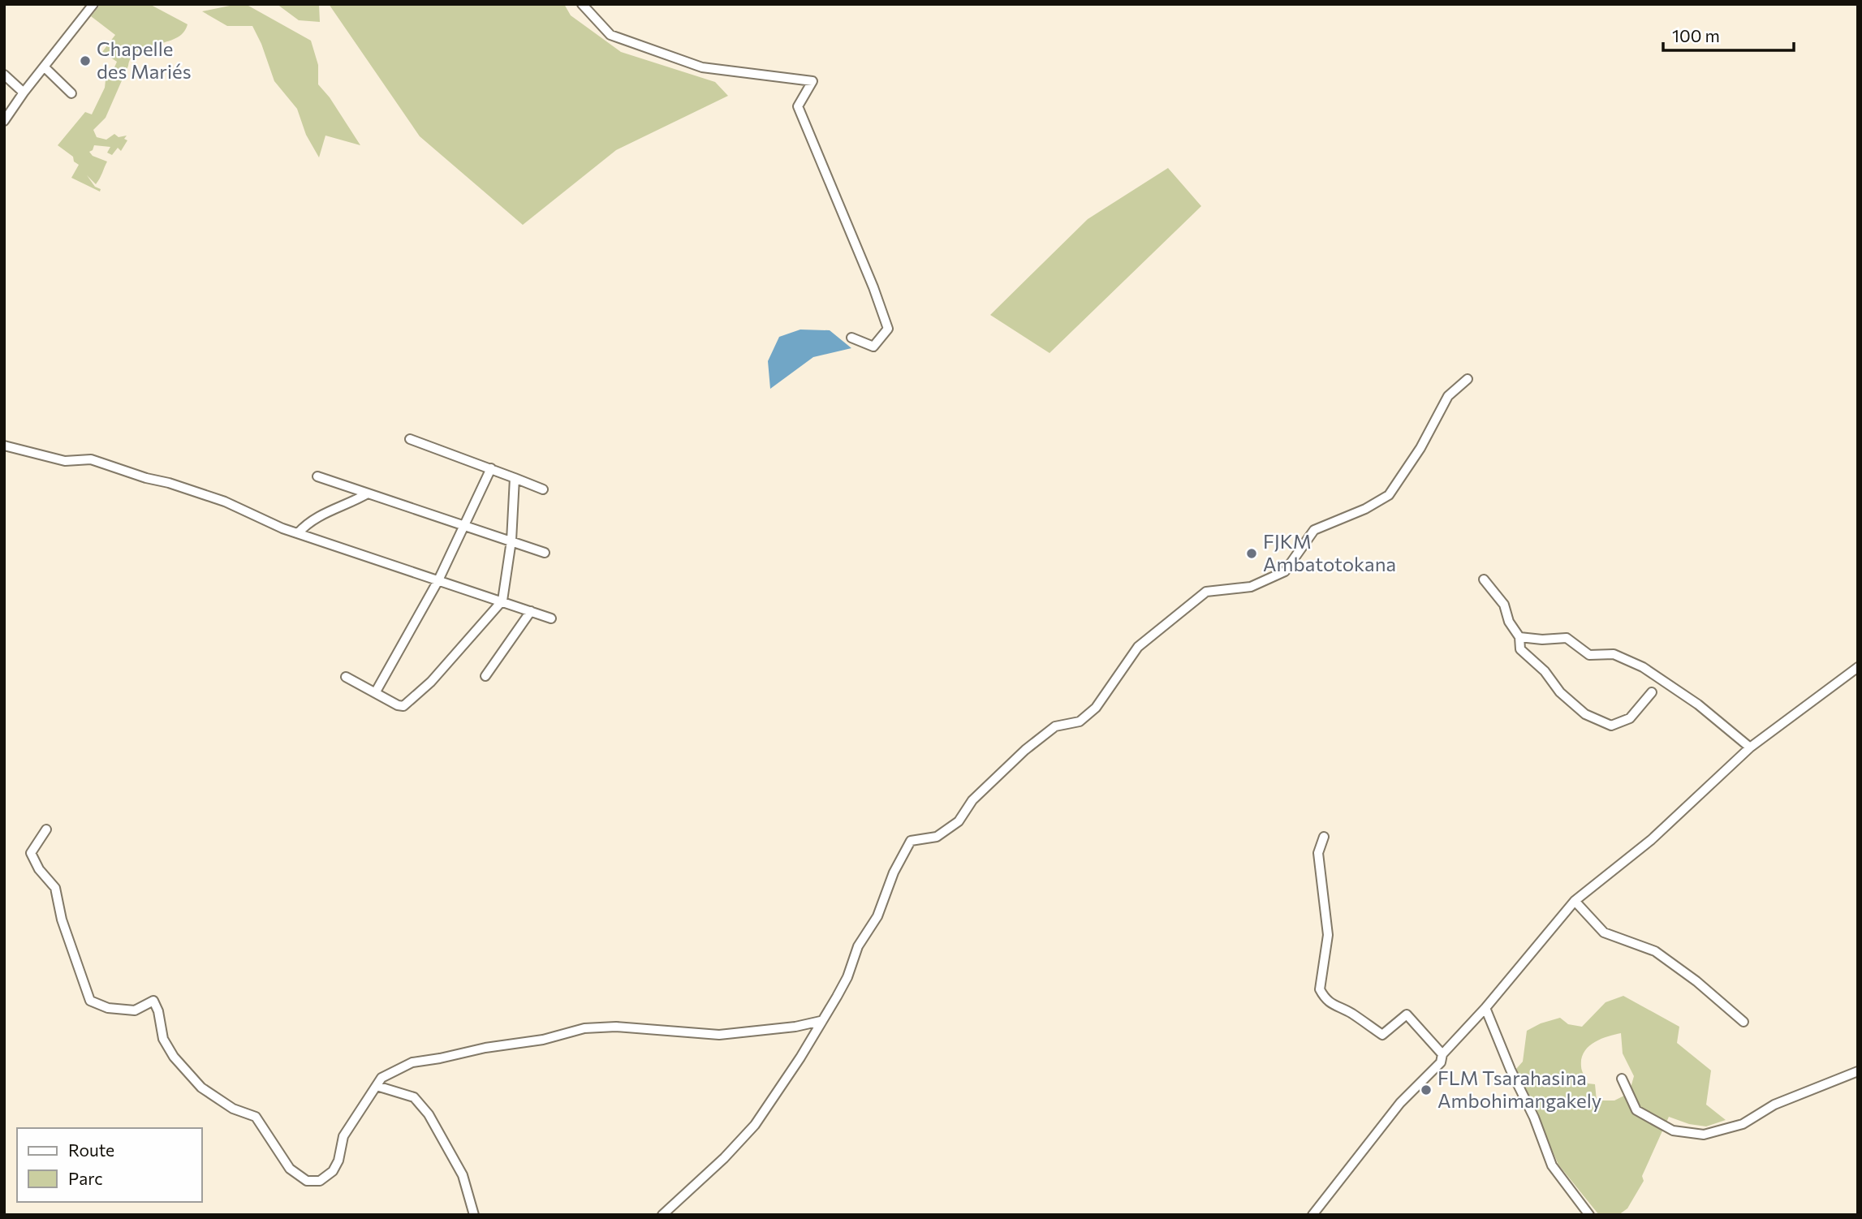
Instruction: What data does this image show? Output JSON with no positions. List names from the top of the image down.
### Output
{
  "places": ["Chapelle des Mariés", "FJKM Ambatotokana", "FLM Tsarahasina Ambohimangakely"],
  "legend": ["Route", "Parc"],
  "scale_bar": "100 m"
}
